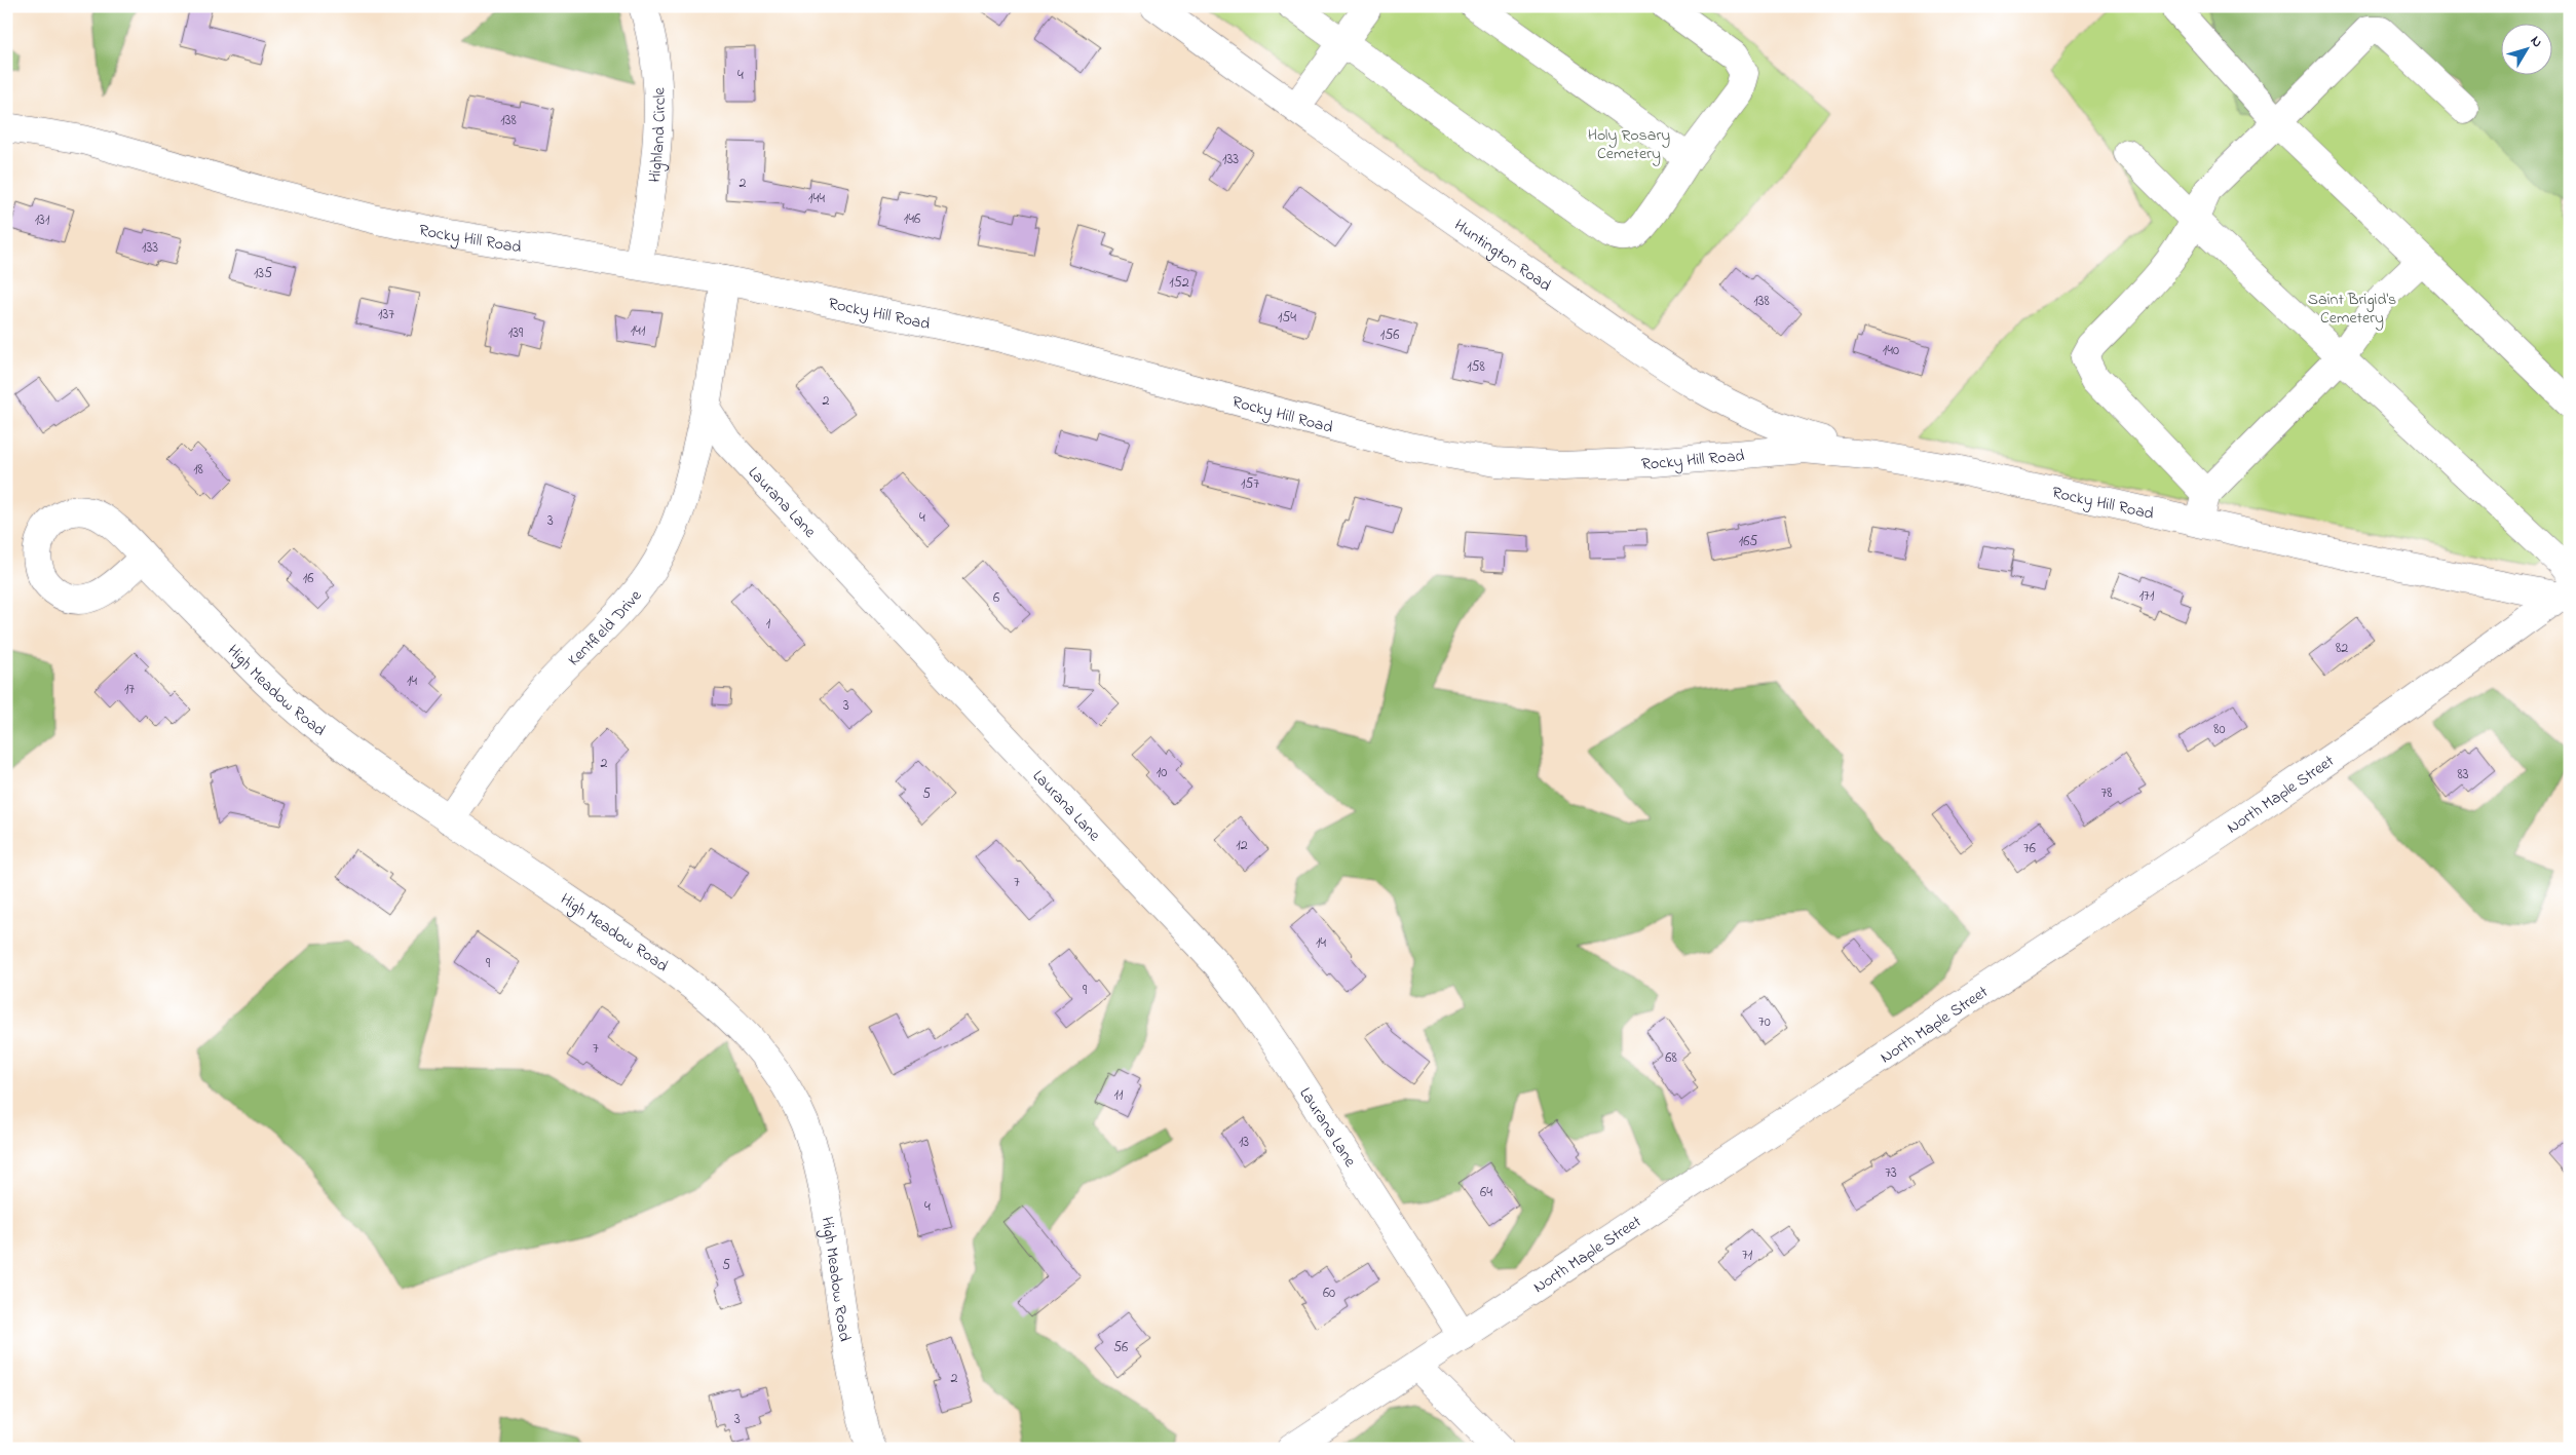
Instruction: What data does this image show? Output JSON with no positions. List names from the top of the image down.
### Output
{
  "streets": {
    "street": [
      "Highland Circle",
      "Rocky Hill Road",
      "Huntington Road",
      "Laurana Lane",
      "Kentfield Drive",
      "High Meadow Road",
      "North Maple Street"
    ]
  },
  "crossings": [
    ["Highland Circle", "Rocky Hill Road"],
    ["Rocky Hill Road", "Huntington Road"],
    ["Rocky Hill Road", "North Maple Street"],
    ["Laurana Lane", "Kentfield Drive"],
    ["Laurana Lane", "North Maple Street"],
    ["Kentfield Drive", "High Meadow Road"]
  ],
  "parks": ["Holy Rosary Cemetery", "Saint Brigid's Cemetery"],
  "house_numbers": [
    "4",
    "138",
    "133",
    "2",
    "144",
    "146",
    "131",
    "133",
    "135",
    "152",
    "138",
    "137",
    "154",
    "141",
    "139",
    "156",
    "140",
    "158",
    "2",
    "18",
    "157",
    "4",
    "3",
    "165",
    "16",
    "171",
    "6",
    "1",
    "82",
    "14",
    "17",
    "3",
    "80",
    "2",
    "10",
    "83",
    "78",
    "5",
    "12",
    "76",
    "7",
    "14",
    "9",
    "9",
    "70",
    "7",
    "68",
    "11",
    "13",
    "73",
    "64",
    "4",
    "71",
    "5",
    "60",
    "56",
    "2",
    "3"
  ],
  "north": "top right"
}
